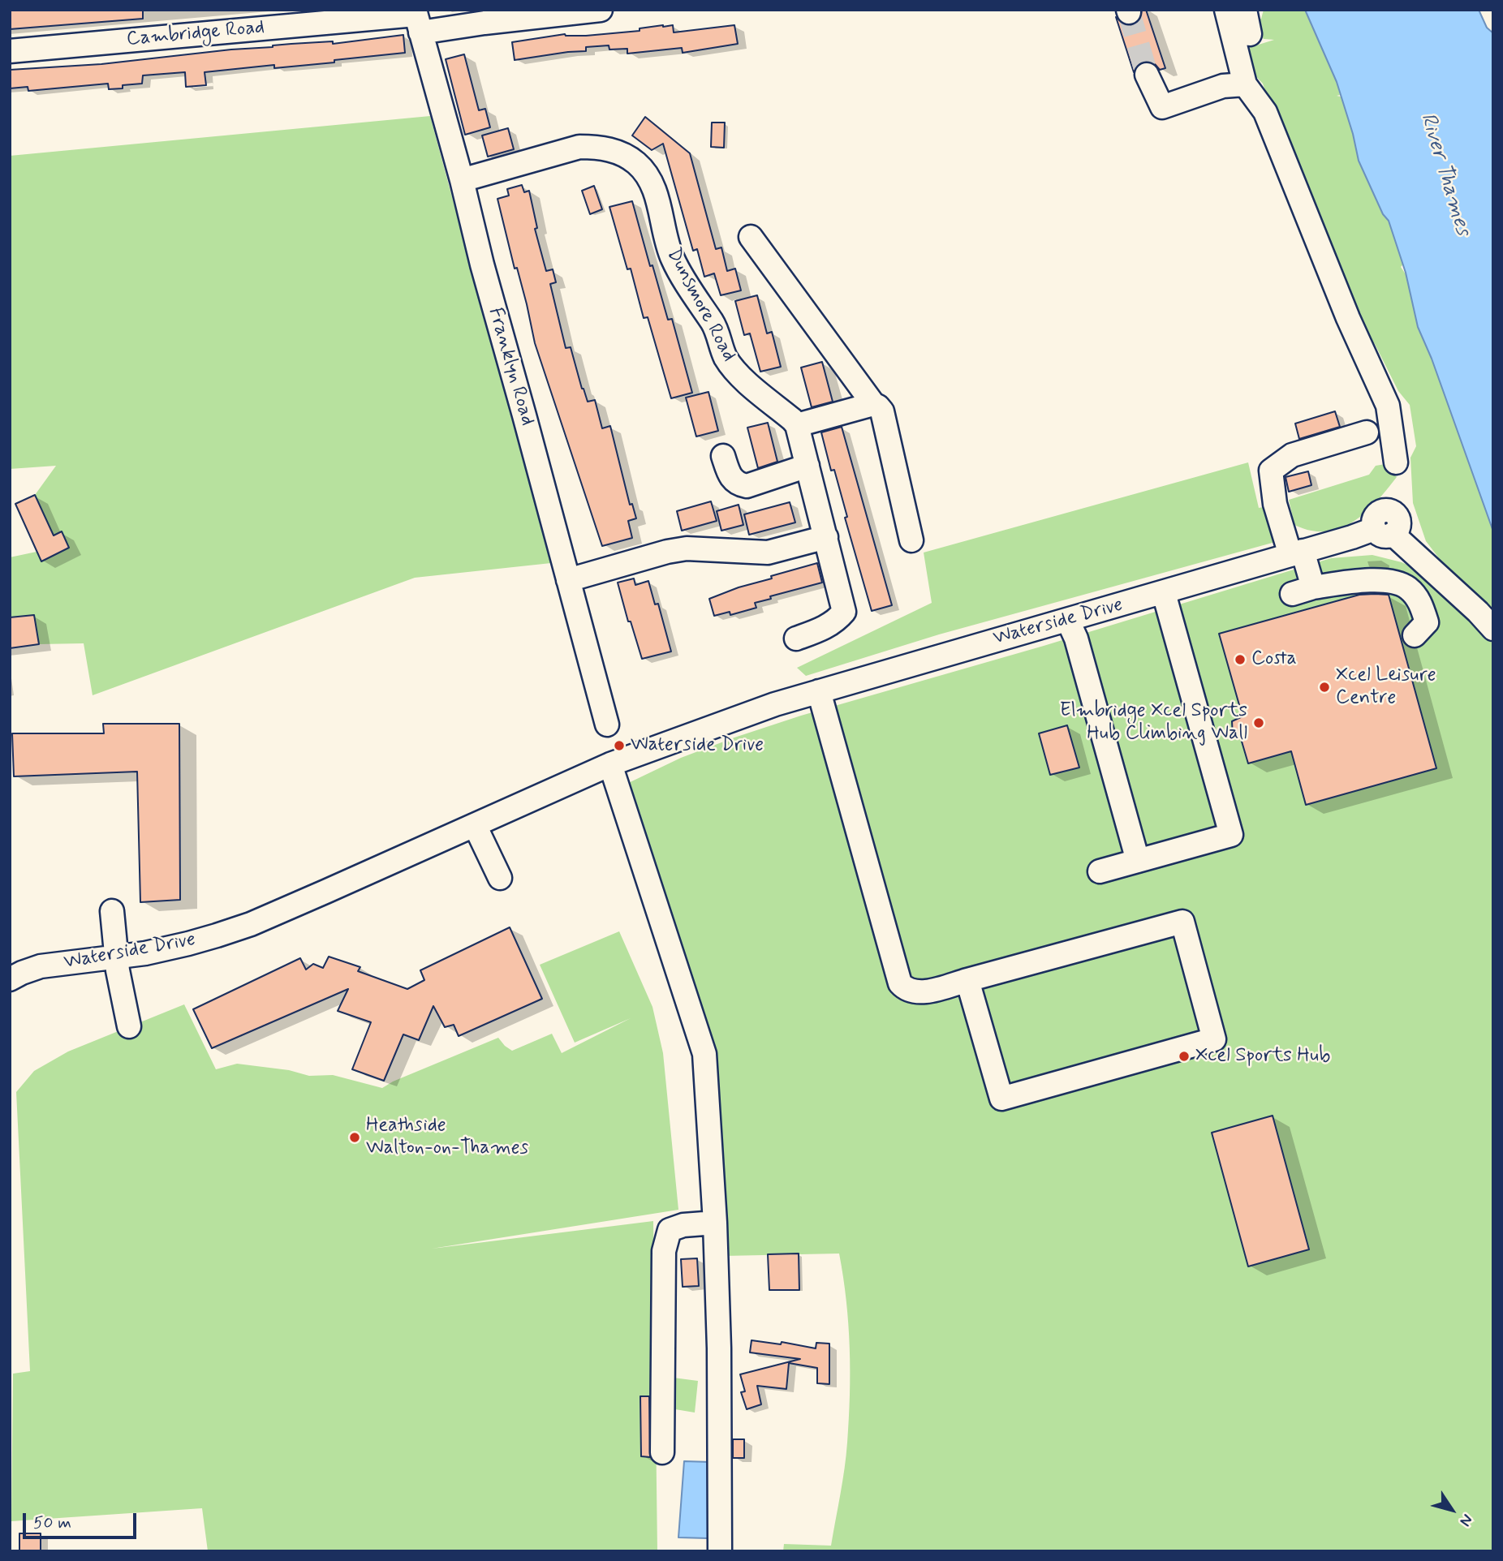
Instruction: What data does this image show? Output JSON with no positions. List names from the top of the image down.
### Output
{
  "streets": {
    "street": [
      "Cambridge Road",
      "Dunsmore Road",
      "Franklyn Road",
      "Waterside Drive"
    ]
  },
  "crossings": [
    ["Cambridge Road", "Franklyn Road"],
    ["Dunsmore Road", "Franklyn Road"]
  ],
  "water": ["River Thames"],
  "places": [
    "Costa",
    "Xcel Leisure Centre",
    "Elmbridge Xcel Sports Hub Climbing Wall",
    "Waterside Drive",
    "Xcel Sports Hub",
    "Heathside Walton-on-Thames"
  ],
  "scale_bar": "50 m",
  "north": "bottom right"
}
